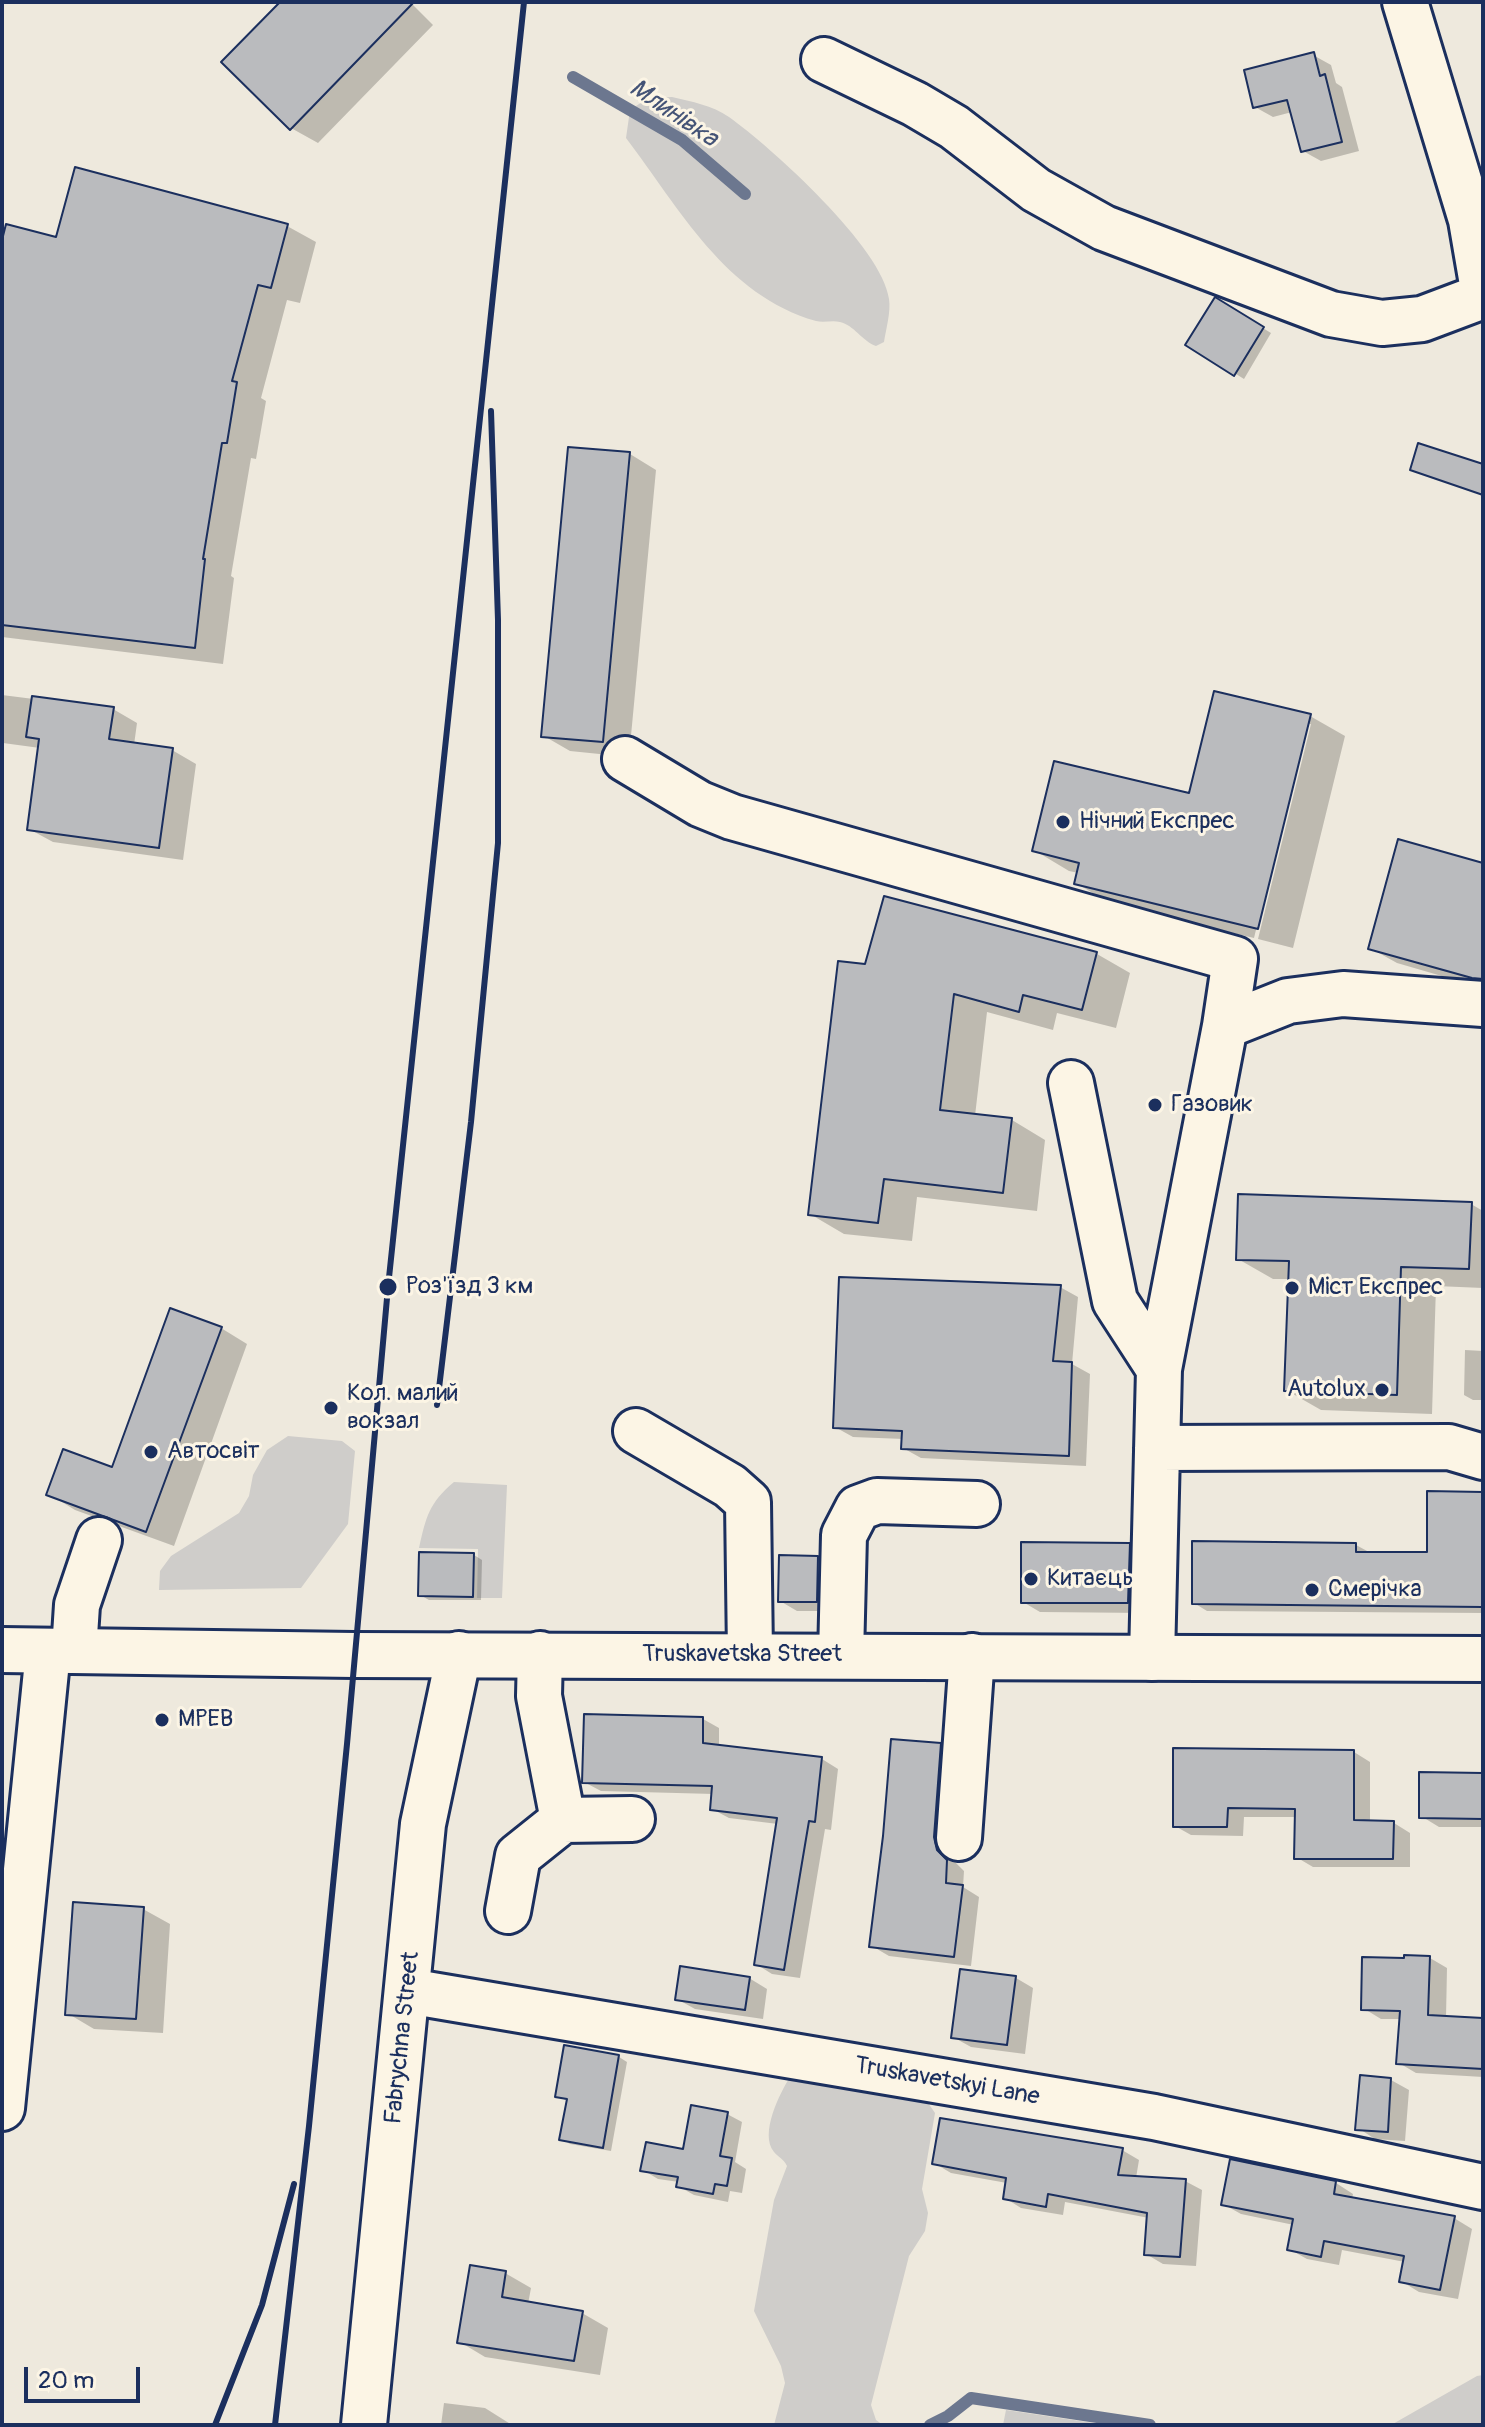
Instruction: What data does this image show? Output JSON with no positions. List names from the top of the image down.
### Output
{
  "streets": {
    "street": ["Truskavetska Street", "Fabrychna Street", "Truskavetskyi Lane"]
  },
  "crossings": [
    ["Truskavetska Street", "Fabrychna Street"],
    ["Fabrychna Street", "Truskavetskyi Lane"]
  ],
  "water": ["Млинівка"],
  "places": [
    "Нічний Експрес",
    "Газовик",
    "Роз'їзд 3 км",
    "Міст Експрес",
    "Autolux",
    "Кол. малий вокзал",
    "Автосвіт",
    "Китаєць",
    "Смерічка",
    "МРЕВ"
  ],
  "scale_bar": "20 m"
}
